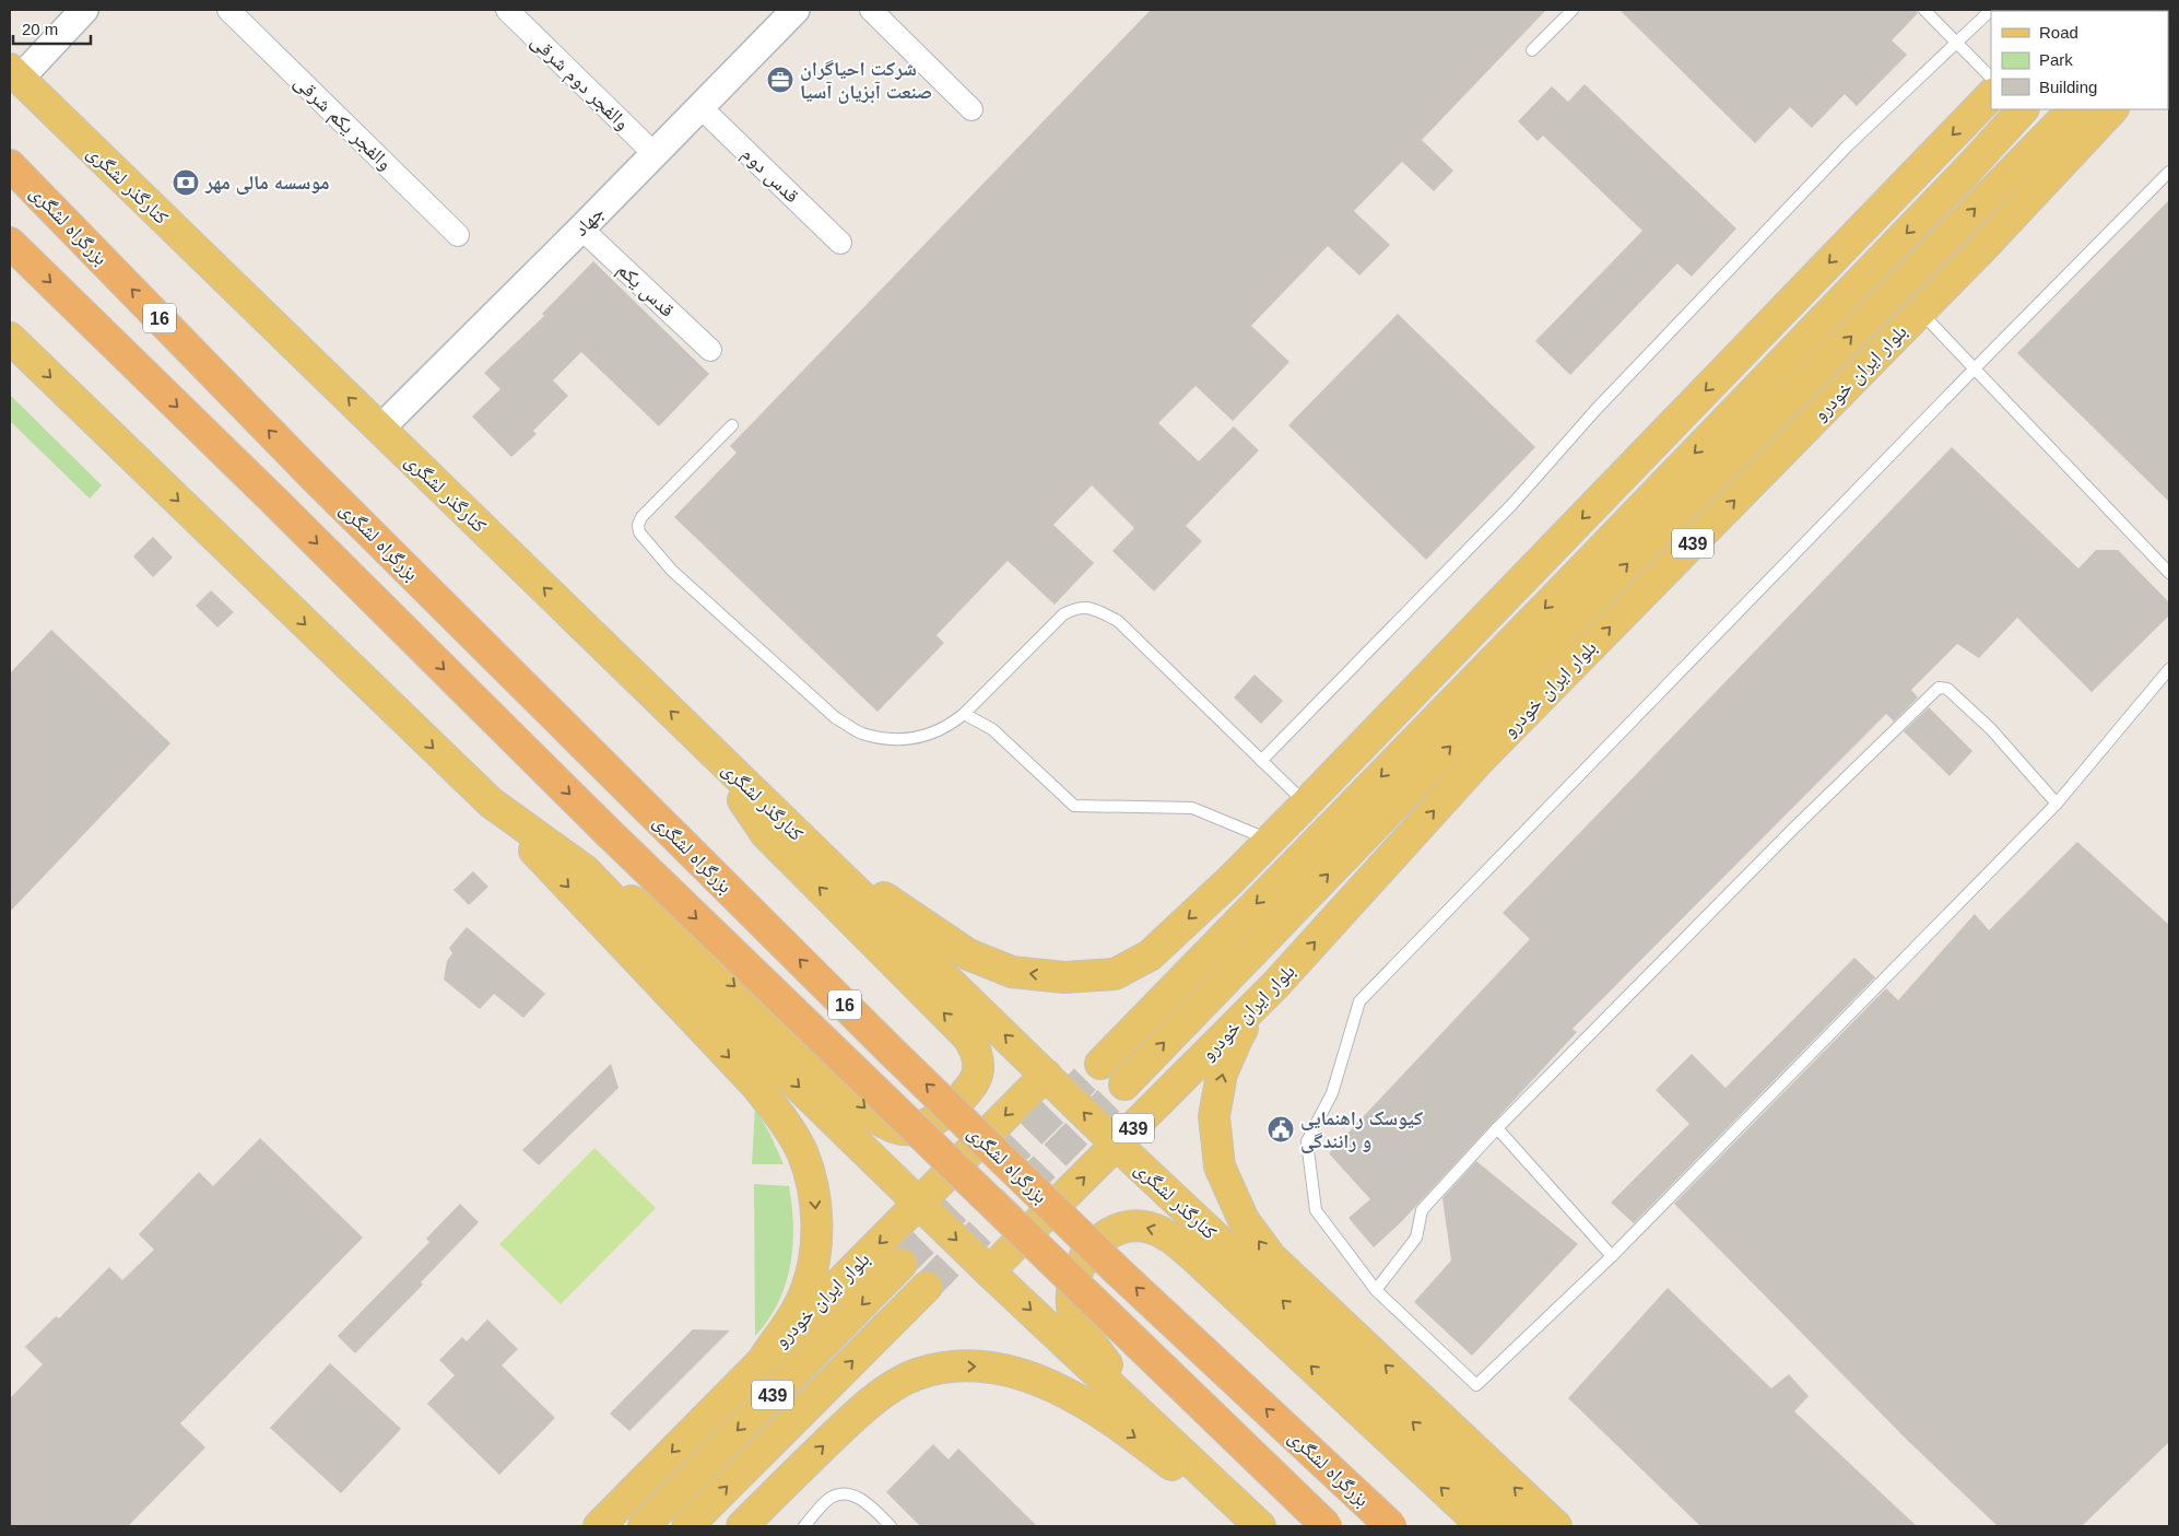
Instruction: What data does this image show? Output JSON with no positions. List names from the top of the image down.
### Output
{
  "streets": {
    "highway": ["بزرگراه لشگری", "16"],
    "main road": ["کنارگذر لشگری", "بلوار ایران خودرو", "439"],
    "street": [
      "والفجر دوم شرقی",
      "والفجر یکم شرقی",
      "قدس دوم",
      "جهاد",
      "قدس یکم"
    ]
  },
  "crossings": [
    ["والفجر دوم شرقی", "جهاد"],
    ["قدس دوم", "جهاد"],
    ["کنارگذر لشگری", "جهاد"],
    ["کنارگذر لشگری", "بلوار ایران خودرو"],
    ["جهاد", "قدس یکم"]
  ],
  "places": {
    "office": ["شرکت احیاگران صنعت آبزیان آسیا"],
    "bank": ["موسسه مالی مهر"],
    "public building": ["کیوسک راهنمایی و رانندگی"]
  },
  "legend": ["Road", "Park", "Building"],
  "scale_bar": "20 m"
}
